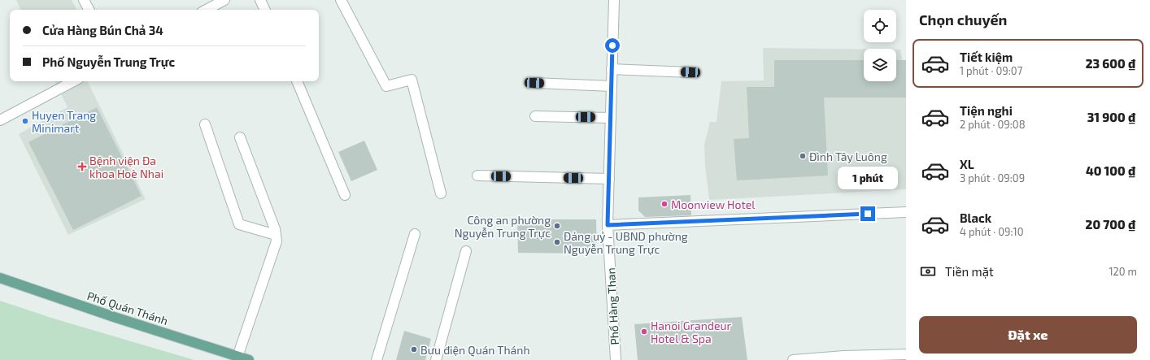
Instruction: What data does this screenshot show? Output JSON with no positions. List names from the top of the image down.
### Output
{
  "streets": {
    "main road": ["Phố Quán Thánh"],
    "street": ["Phố Hàng Than"]
  },
  "places": {
    "other": [
      "Huyen Trang Minimart",
      "Đình Tây Luông",
      "Moonview Hotel",
      "Công an phường Nguyễn Trung Trực",
      "Đảng uỷ - UBND phường Nguyễn Trung Trực",
      "Hanoi Grandeur Hotel & Spa",
      "Bưu điện Quán Thánh"
    ],
    "health": ["Bệnh viện Đa khoa Hoè Nhai"]
  },
  "page": {
    "heading": "Chọn chuyến",
    "banner": ["Cửa Hàng Bún Chả 34", "Phố Nguyễn Trung Trực"],
    "list": [
      {
        "name": "Tiết kiệm",
        "note": "1 phút · 09:07",
        "value": "23 600 ₫"
      },
      {
        "name": "Tiện nghi",
        "note": "2 phút · 09:08",
        "value": "31 900 ₫"
      },
      {
        "name": "XL",
        "note": "3 phút · 09:09",
        "value": "40 100 ₫"
      },
      {
        "name": "Black",
        "note": "4 phút · 09:10",
        "value": "20 700 ₫"
      }
    ],
    "bubble": "1 phút",
    "pay": ["Tiền mặt", "120 m"],
    "buttons": "Đặt xe"
  }
}
